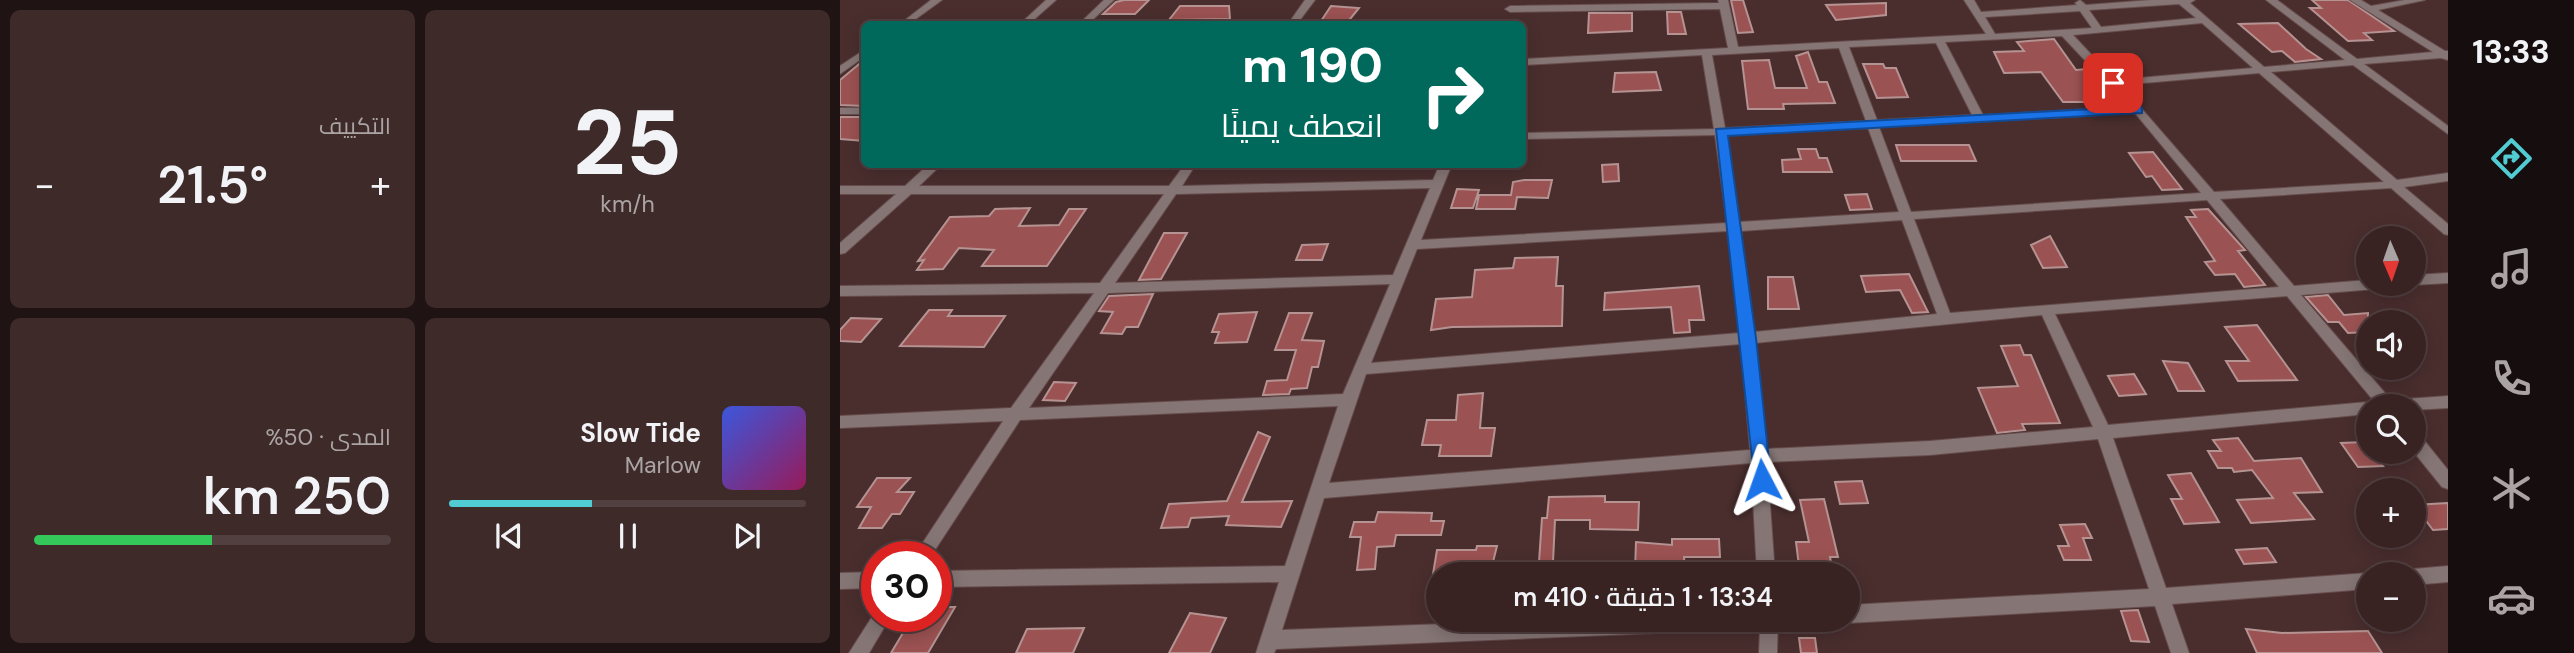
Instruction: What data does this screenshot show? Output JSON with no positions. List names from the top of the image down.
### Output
{
  "north": "bottom",
  "page": {
    "tabs": "13:33",
    "tile": [
      ["25", "km/h"],
      "التكييف",
      ["المدى · 50%", "250 km"]
    ],
    "turn": ["190 m", "انعطف يمينًا"],
    "heat": ["−", "21.5°", "+"],
    "map_buttons": ["+", "−"],
    "song": ["Slow Tide", "Marlow"],
    "limit": "30",
    "trip": "13:34 · 1 دقيقة · 410 m"
  }
}
